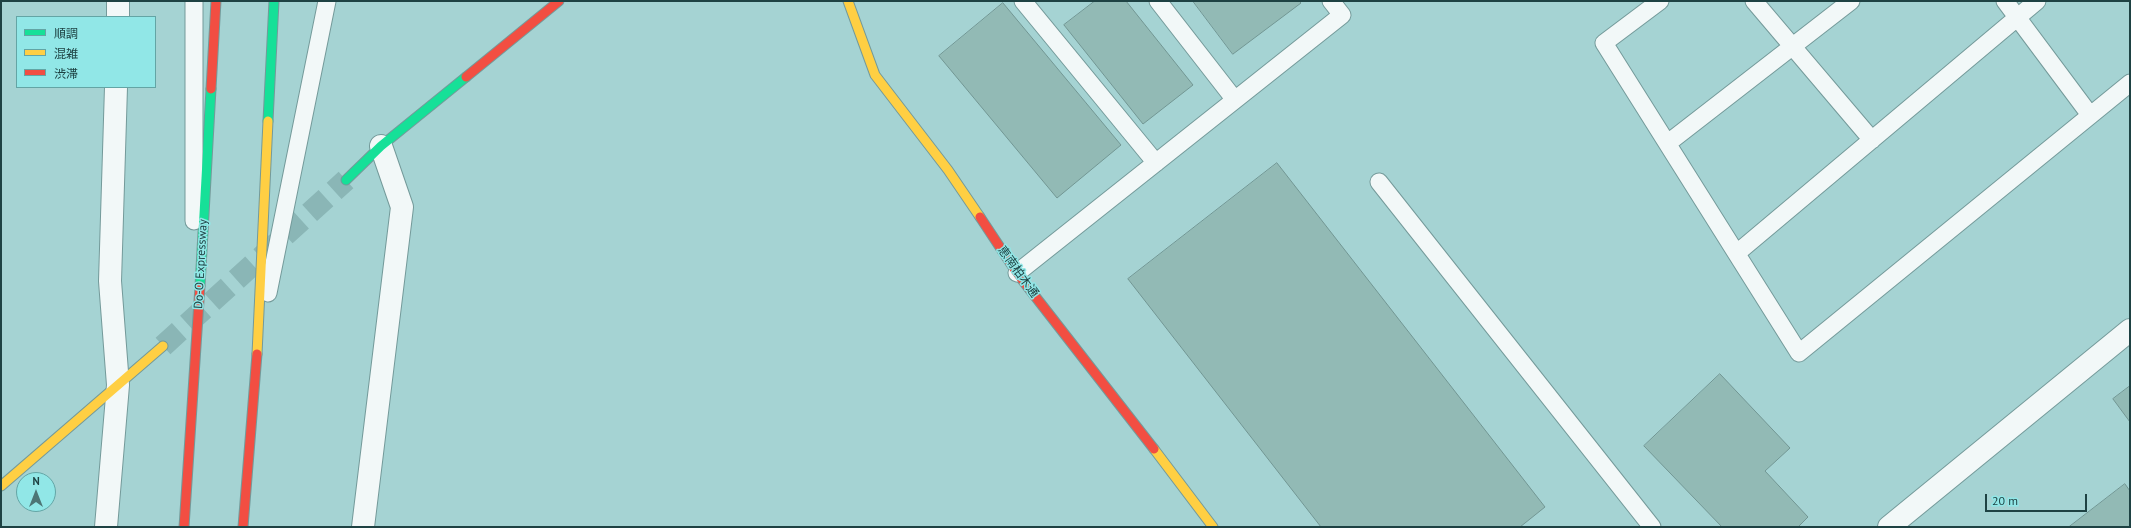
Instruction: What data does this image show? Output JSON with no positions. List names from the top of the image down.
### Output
{
  "streets": {
    "main road": ["Do-O Expressway", "恵南柏木通"]
  },
  "legend": ["順調", "混雑", "渋滞"],
  "scale_bar": "20 m",
  "north": "top"
}
